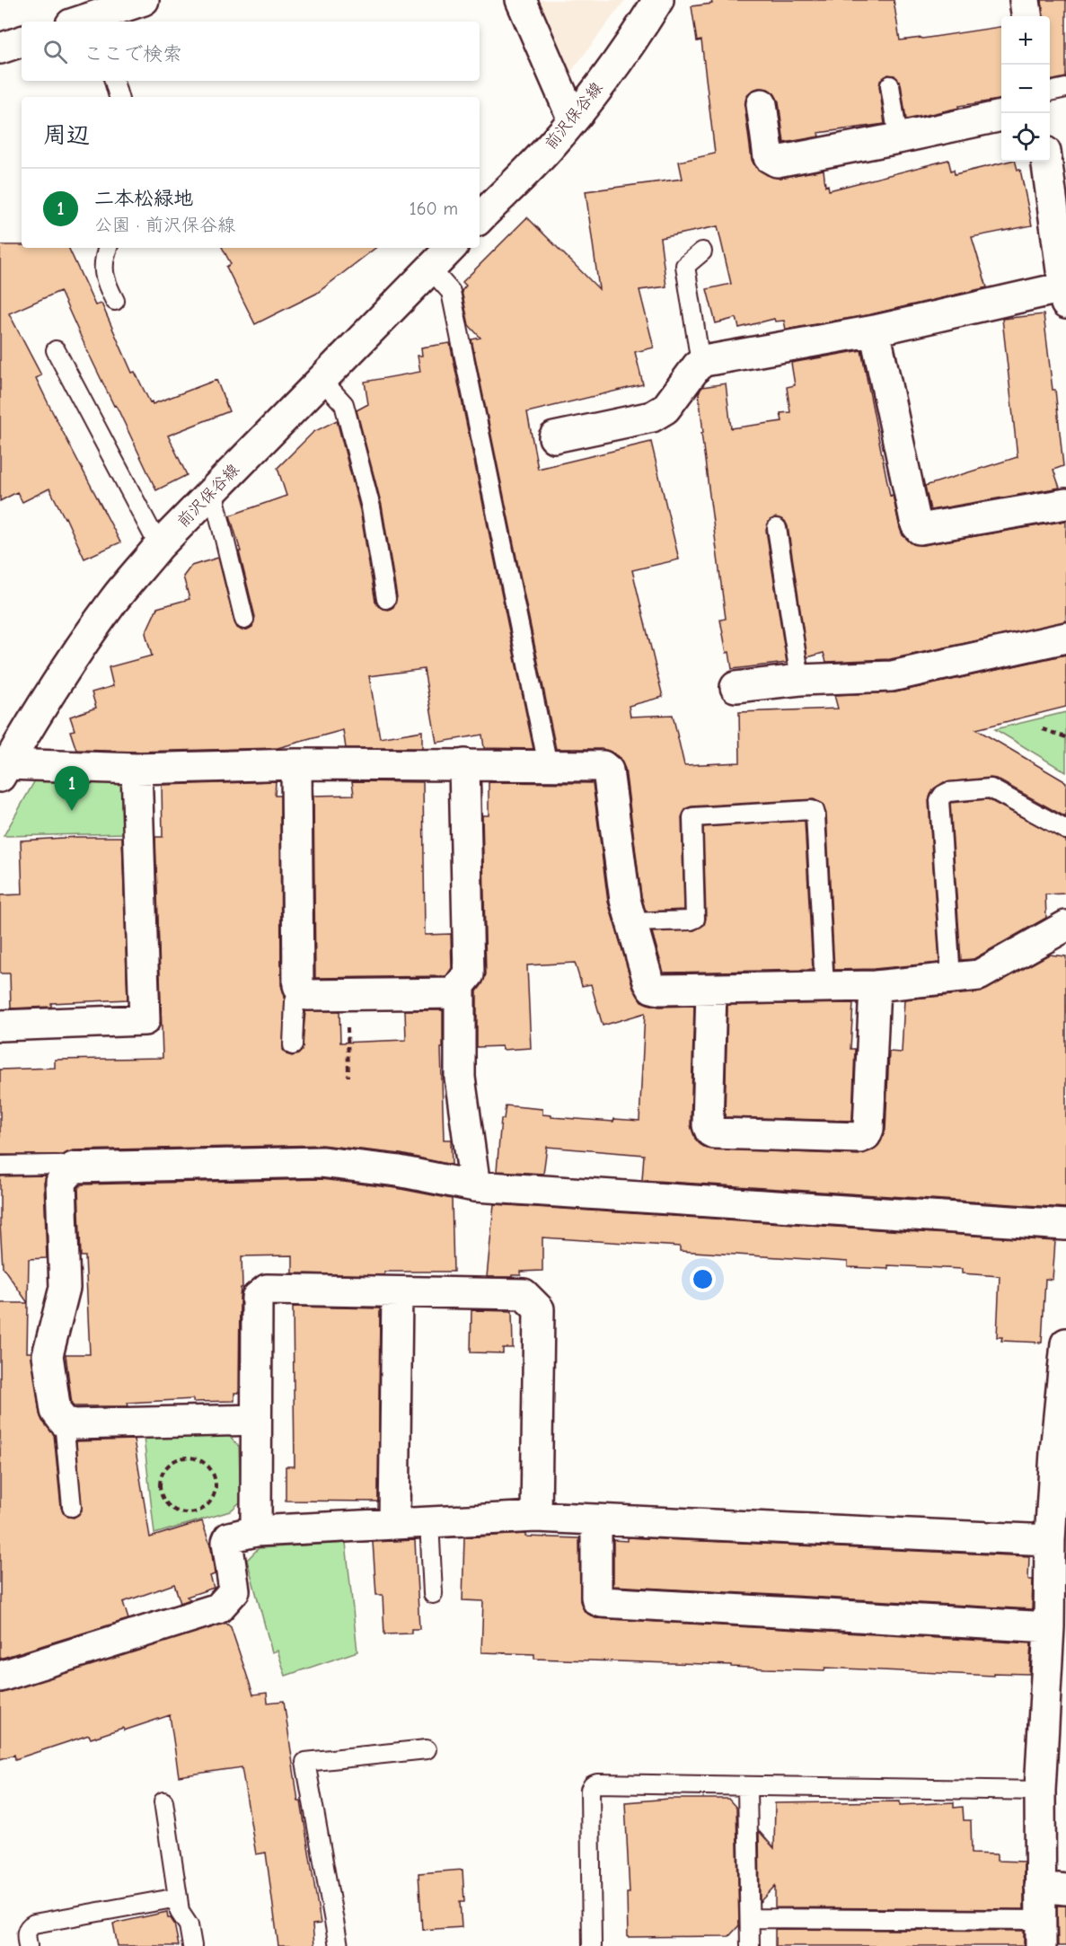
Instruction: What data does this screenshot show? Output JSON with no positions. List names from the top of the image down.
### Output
{
  "streets": {
    "street": ["前沢保谷線"]
  },
  "page": {
    "map_buttons": ["+", "−"],
    "search": "ここで検索",
    "heading": "周辺",
    "list": [
      {
        "mark": "1",
        "name": "二本松緑地",
        "note": "公園 · 前沢保谷線",
        "value": "160 m"
      }
    ],
    "pins": "1"
  }
}
